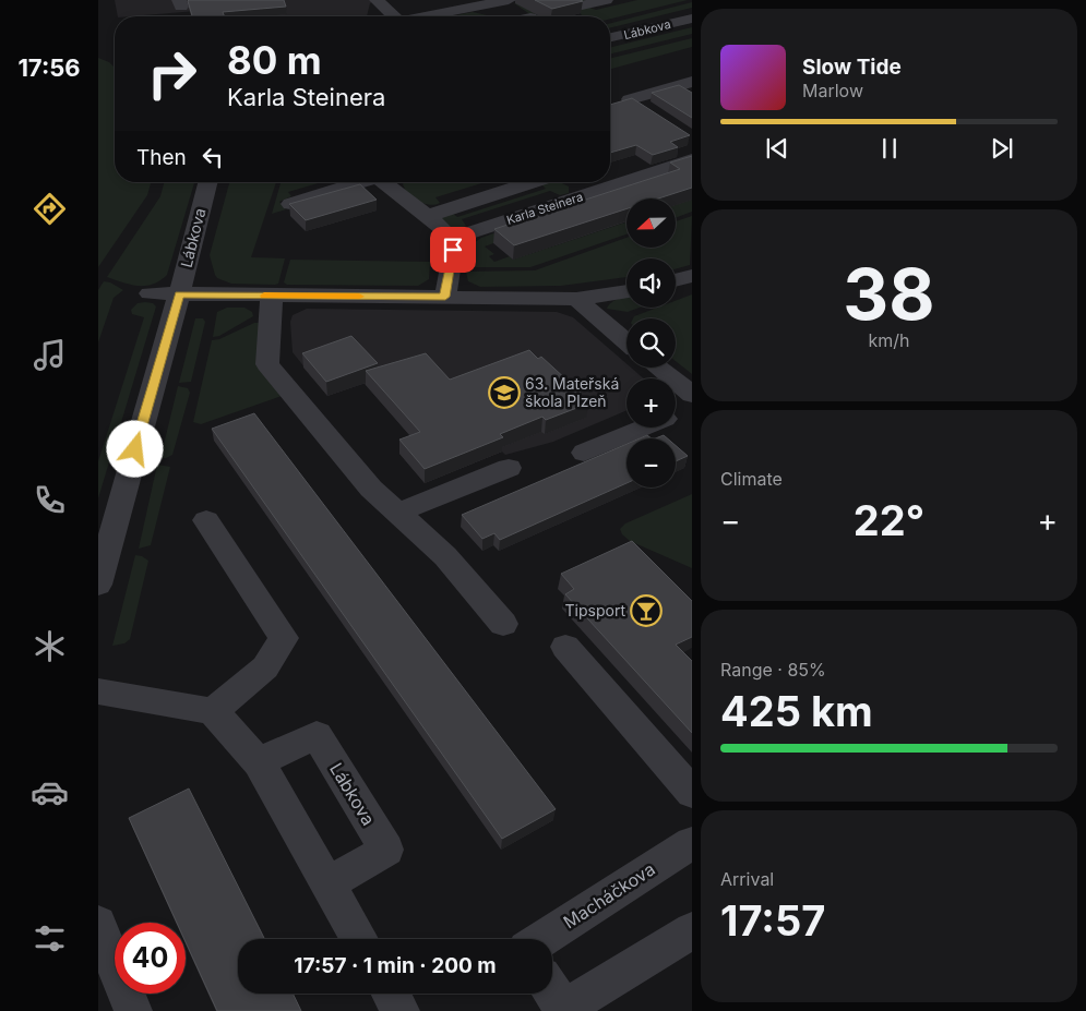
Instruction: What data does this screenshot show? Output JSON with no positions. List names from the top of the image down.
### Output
{
  "streets": {
    "street": ["Lábkova", "Karla Steinera", "Macháčkova"]
  },
  "places": {
    "school or university": ["63. Mateřská škola Plzeň"],
    "bar": ["Tipsport"]
  },
  "north": "left",
  "page": {
    "tabs": "17:56",
    "turn": ["80 m", "Karla Steinera"],
    "song": ["Slow Tide", "Marlow"],
    "then": "Then",
    "map_buttons": ["+", "−"],
    "tile": [
      ["38", "km/h"],
      "Climate",
      ["Range · 85%", "425 km"],
      ["Arrival", "17:57"]
    ],
    "heat": ["−", "22°", "+"],
    "limit": "40",
    "trip": "17:57 · 1 min · 200 m"
  }
}
